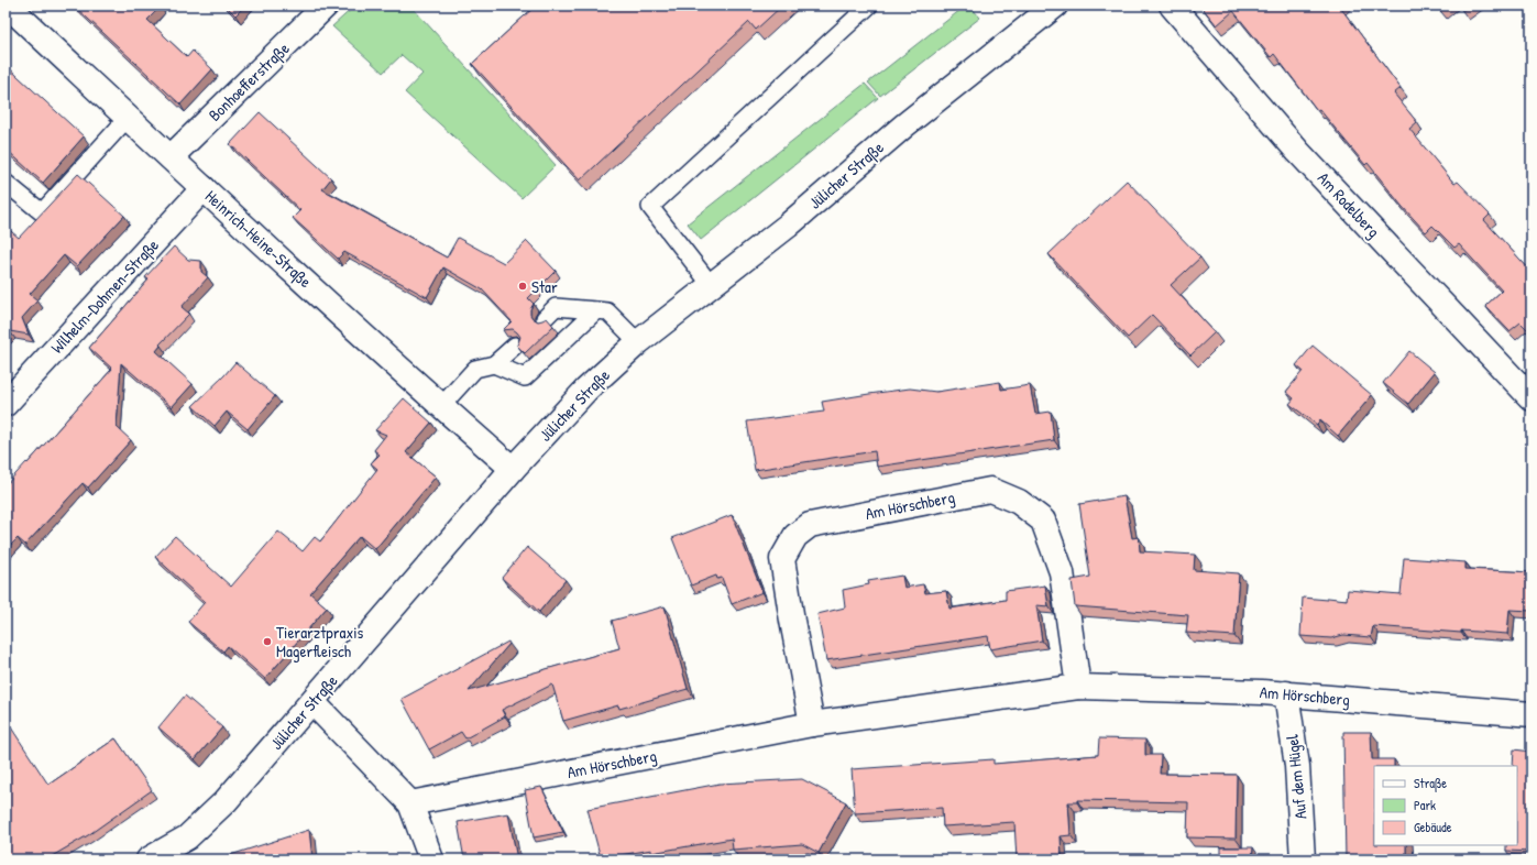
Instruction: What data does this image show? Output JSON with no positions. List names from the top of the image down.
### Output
{
  "streets": {
    "street": [
      "Bonhoefferstraße",
      "Jülicher Straße",
      "Am Rodelberg",
      "Heinrich-Heine-Straße",
      "Wilhelm-Dohmen-Straße",
      "Am Hörschberg",
      "Auf dem Hügel"
    ]
  },
  "crossings": [
    ["Bonhoefferstraße", "Heinrich-Heine-Straße"],
    ["Jülicher Straße", "Heinrich-Heine-Straße"],
    ["Heinrich-Heine-Straße", "Wilhelm-Dohmen-Straße"],
    ["Am Hörschberg", "Auf dem Hügel"]
  ],
  "places": ["Star", "Tierarztpraxis Magerfleisch"],
  "legend": ["Straße", "Park", "Gebäude"]
}
